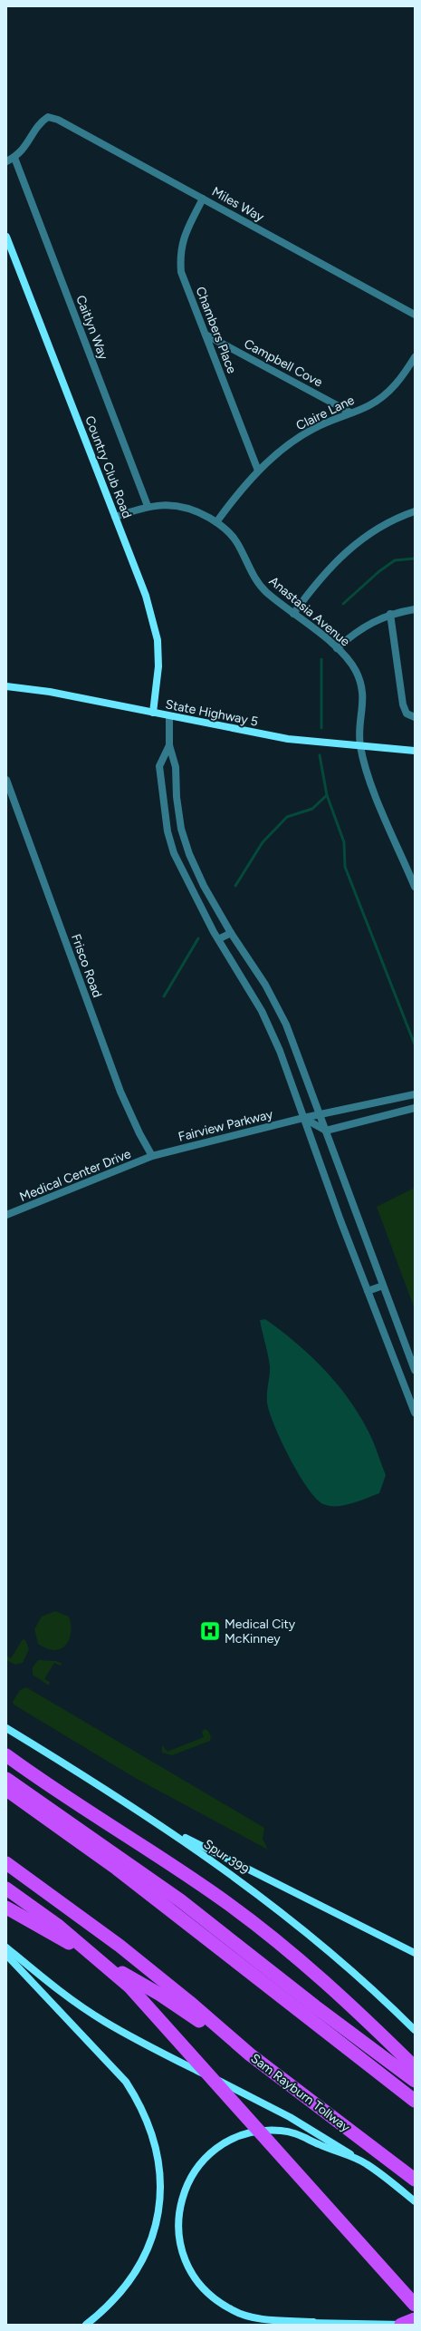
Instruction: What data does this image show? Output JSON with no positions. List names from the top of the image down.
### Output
{
  "streets": {
    "highway": ["Sam Rayburn Tollway"],
    "main road": ["Country Club Road", "State Highway 5", "Spur 399"],
    "street": [
      "Miles Way",
      "Caitlyn Way",
      "Chambers Place",
      "Campbell Cove",
      "Claire Lane",
      "Anastasia Avenue",
      "Frisco Road",
      "Fairview Parkway",
      "Medical Center Drive"
    ]
  },
  "crossings": [
    ["Miles Way", "Caitlyn Way"],
    ["Miles Way", "Chambers Place"],
    ["Caitlyn Way", "Anastasia Avenue"],
    ["Chambers Place", "Campbell Cove"],
    ["Chambers Place", "Claire Lane"],
    ["Campbell Cove", "Claire Lane"],
    ["Claire Lane", "Anastasia Avenue"],
    ["Country Club Road", "Anastasia Avenue"],
    ["Country Club Road", "State Highway 5"],
    ["Anastasia Avenue", "State Highway 5"],
    ["Frisco Road", "Fairview Parkway"],
    ["Frisco Road", "Medical Center Drive"],
    ["Fairview Parkway", "Medical Center Drive"]
  ],
  "places": {
    "hospital": ["Medical City McKinney"]
  }
}
